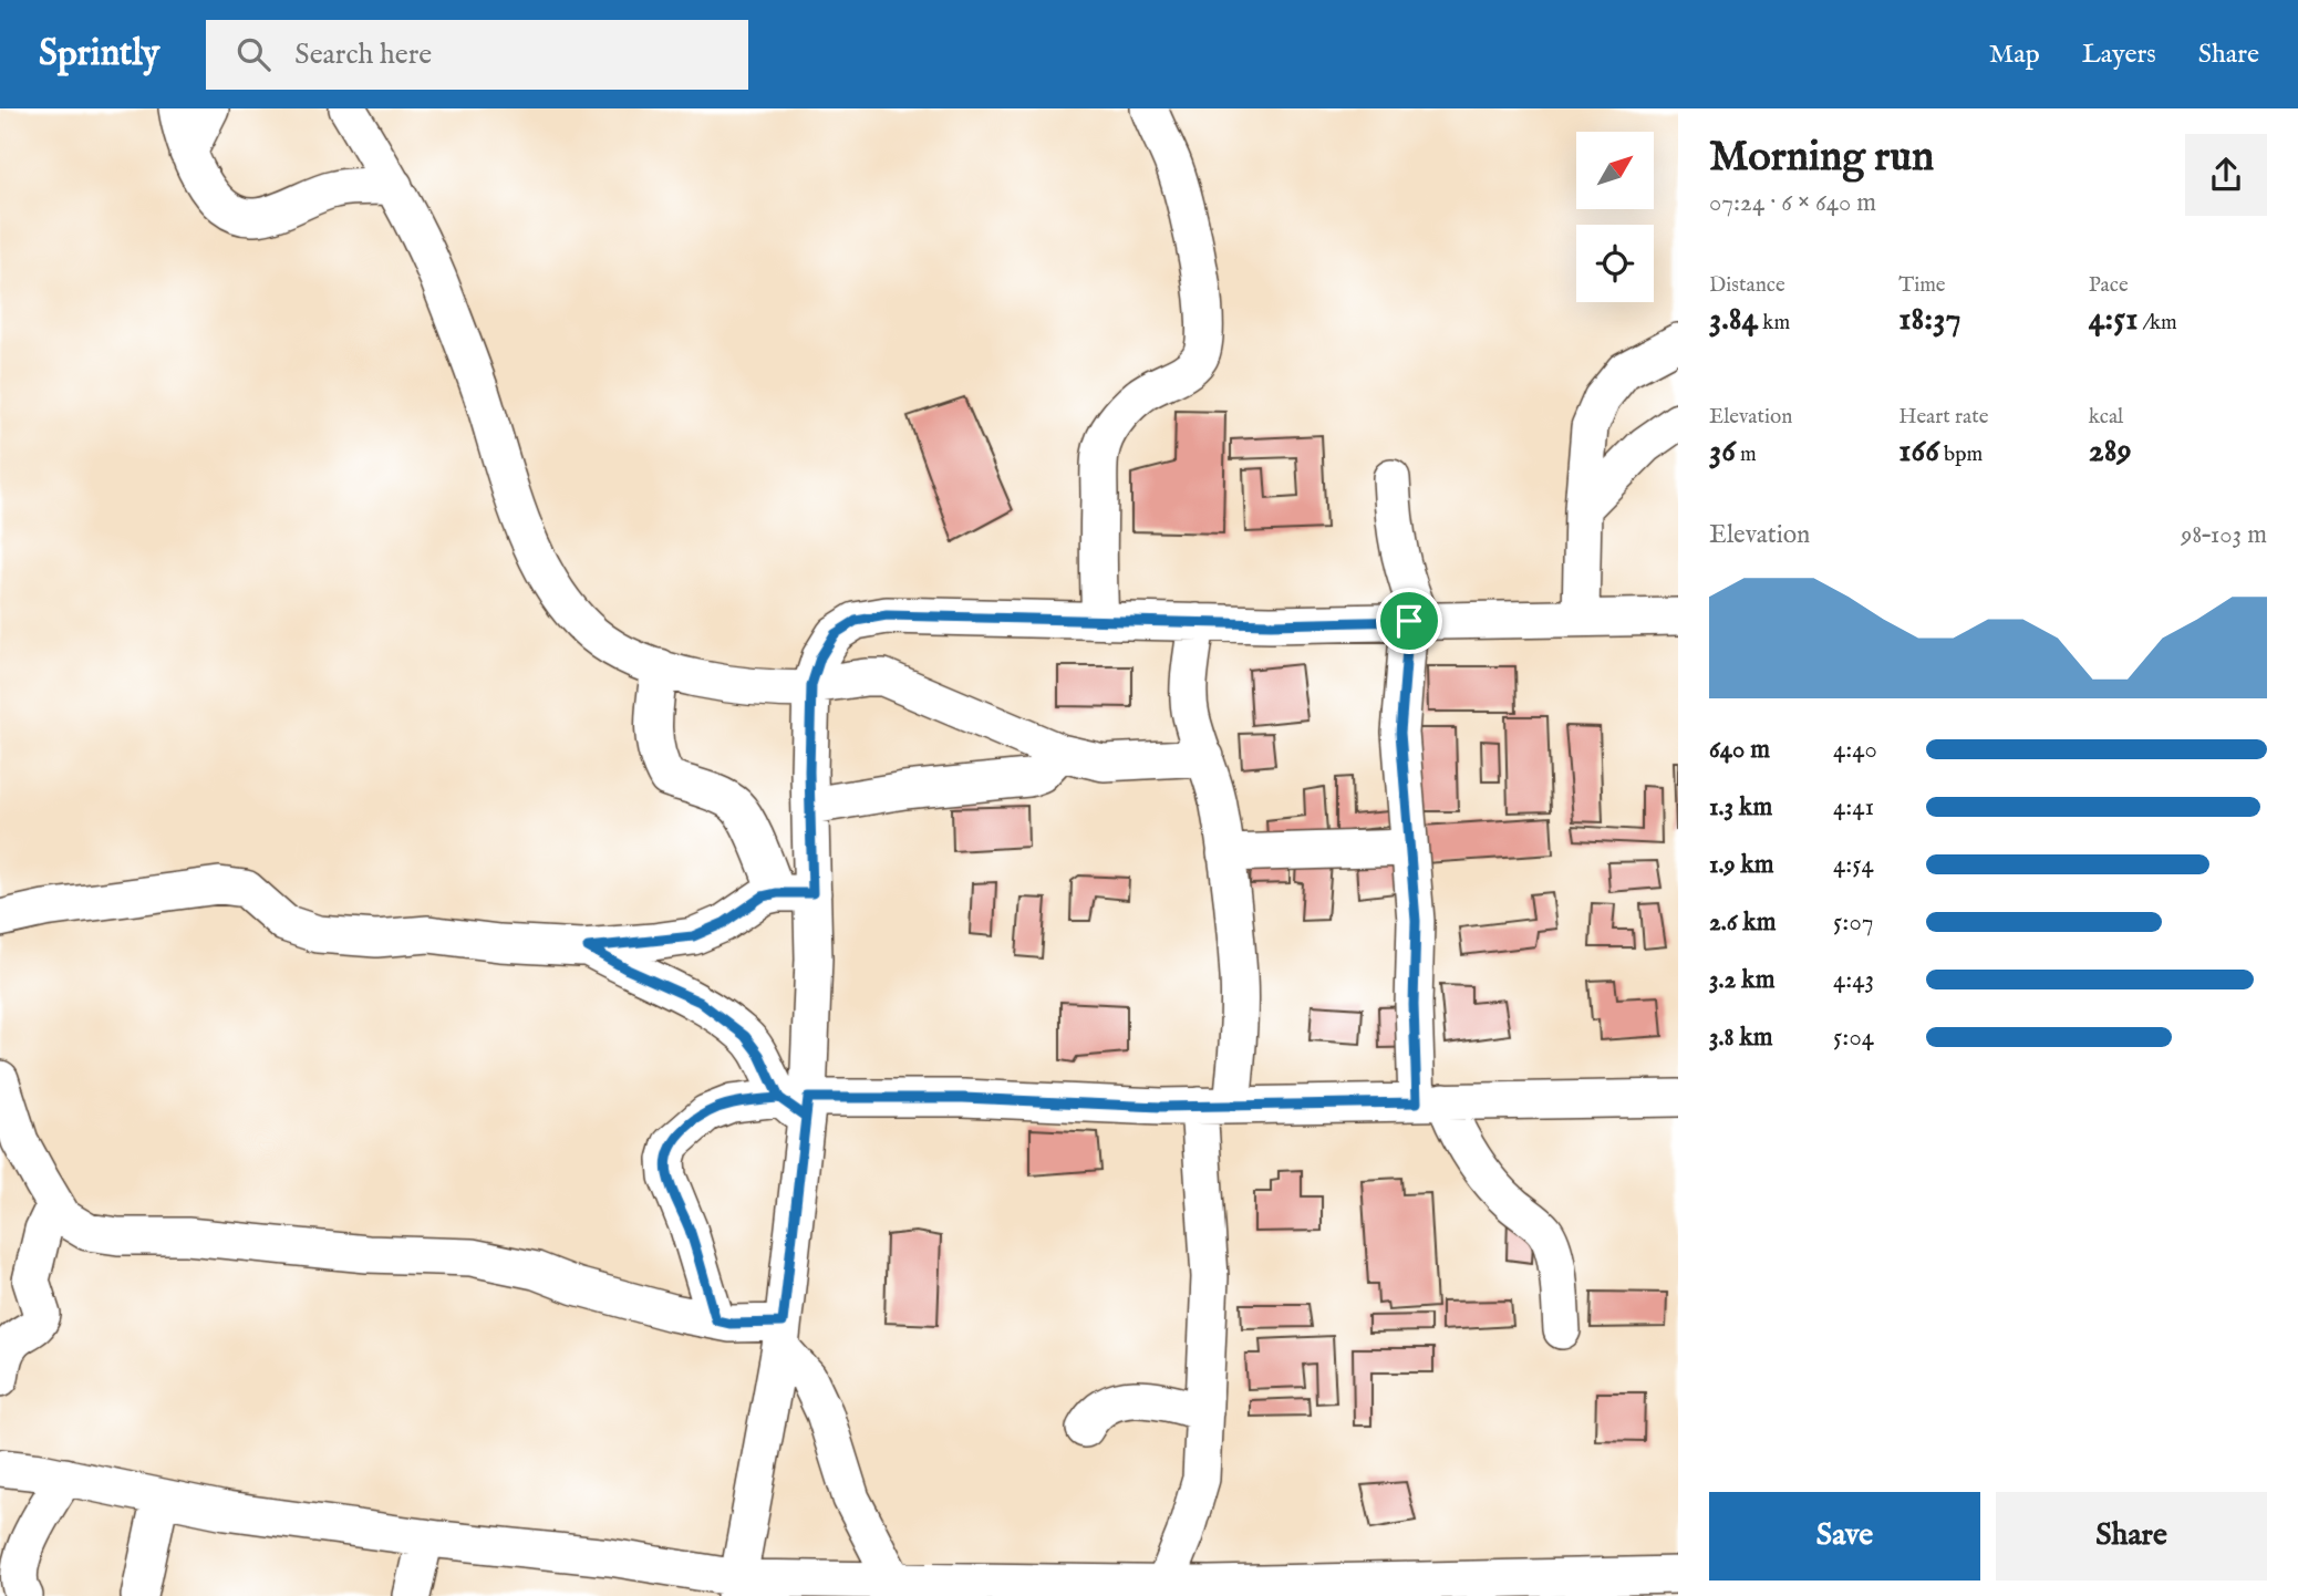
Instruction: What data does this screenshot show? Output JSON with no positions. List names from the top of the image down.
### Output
{
  "north": "top right",
  "page": {
    "header": "Sprintly",
    "search": "Search here",
    "nav": ["Map", "Layers", "Share"],
    "heading": ["Morning run", "07:24 · 6 × 640 m"],
    "stats": [
      ["Distance", "3.84 km"],
      ["Time", "18:37"],
      ["Pace", "4:51 /km"],
      ["Elevation", "36 m"],
      ["Heart rate", "166 bpm"],
      ["kcal", "289"]
    ],
    "chart": ["Elevation", "98–103 m"],
    "list": [
      {
        "name": "640 m",
        "note": "4:40"
      },
      {
        "name": "1.3 km",
        "note": "4:41"
      },
      {
        "name": "1.9 km",
        "note": "4:54"
      },
      {
        "name": "2.6 km",
        "note": "5:07"
      },
      {
        "name": "3.2 km",
        "note": "4:43"
      },
      {
        "name": "3.8 km",
        "note": "5:04"
      }
    ],
    "buttons": ["Save", "Share"]
  }
}
